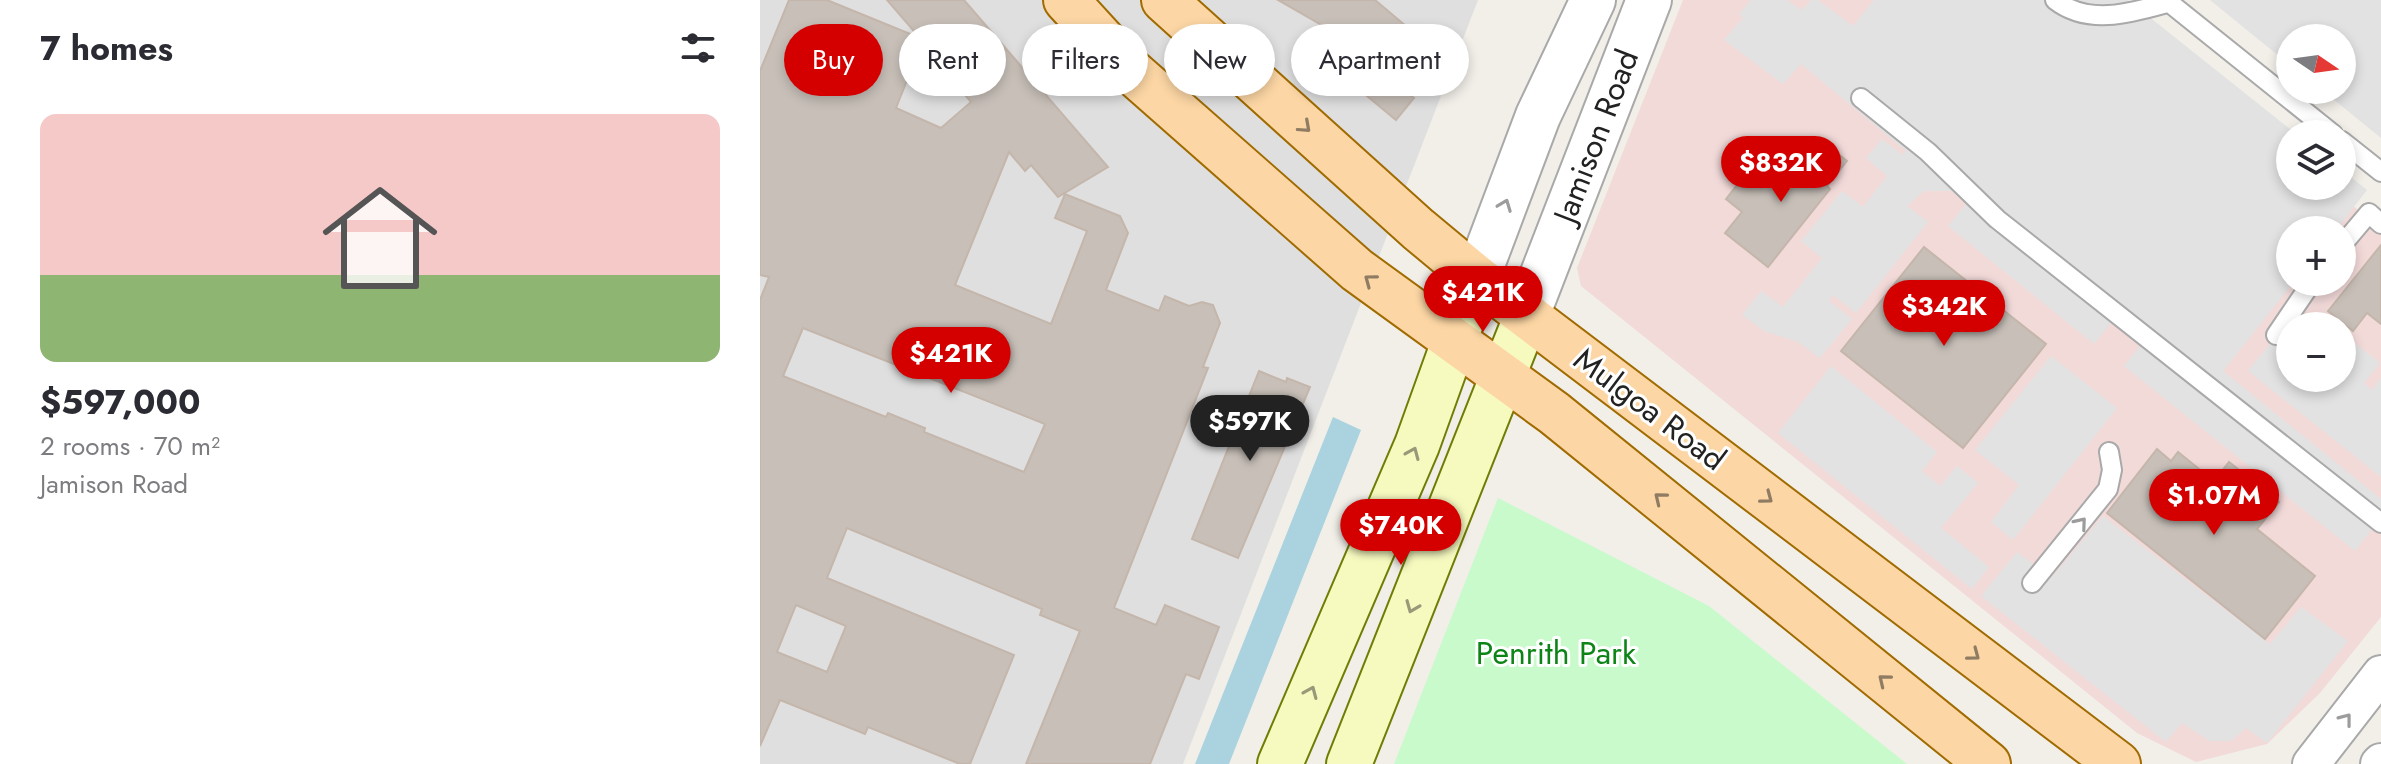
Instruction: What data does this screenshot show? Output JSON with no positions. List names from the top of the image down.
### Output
{
  "streets": {
    "main road": ["Jamison Road", "Mulgoa Road"]
  },
  "crossings": [
    ["Jamison Road", "Mulgoa Road"]
  ],
  "parks": ["Penrith Park"],
  "north": "right",
  "page": {
    "heading": "7 homes",
    "map_buttons": ["+", "−"],
    "chip": [
      "Buy",
      "Rent",
      "Filters",
      "New",
      "Apartment"
    ],
    "list": [
      {
        "name": "$597,000",
        "note": "2 rooms · 70 m² · Jamison Road"
      }
    ],
    "price": [
      "$832K",
      "$421K",
      "$342K",
      "$421K",
      "$597K",
      "$1.07M",
      "$740K"
    ]
  }
}
